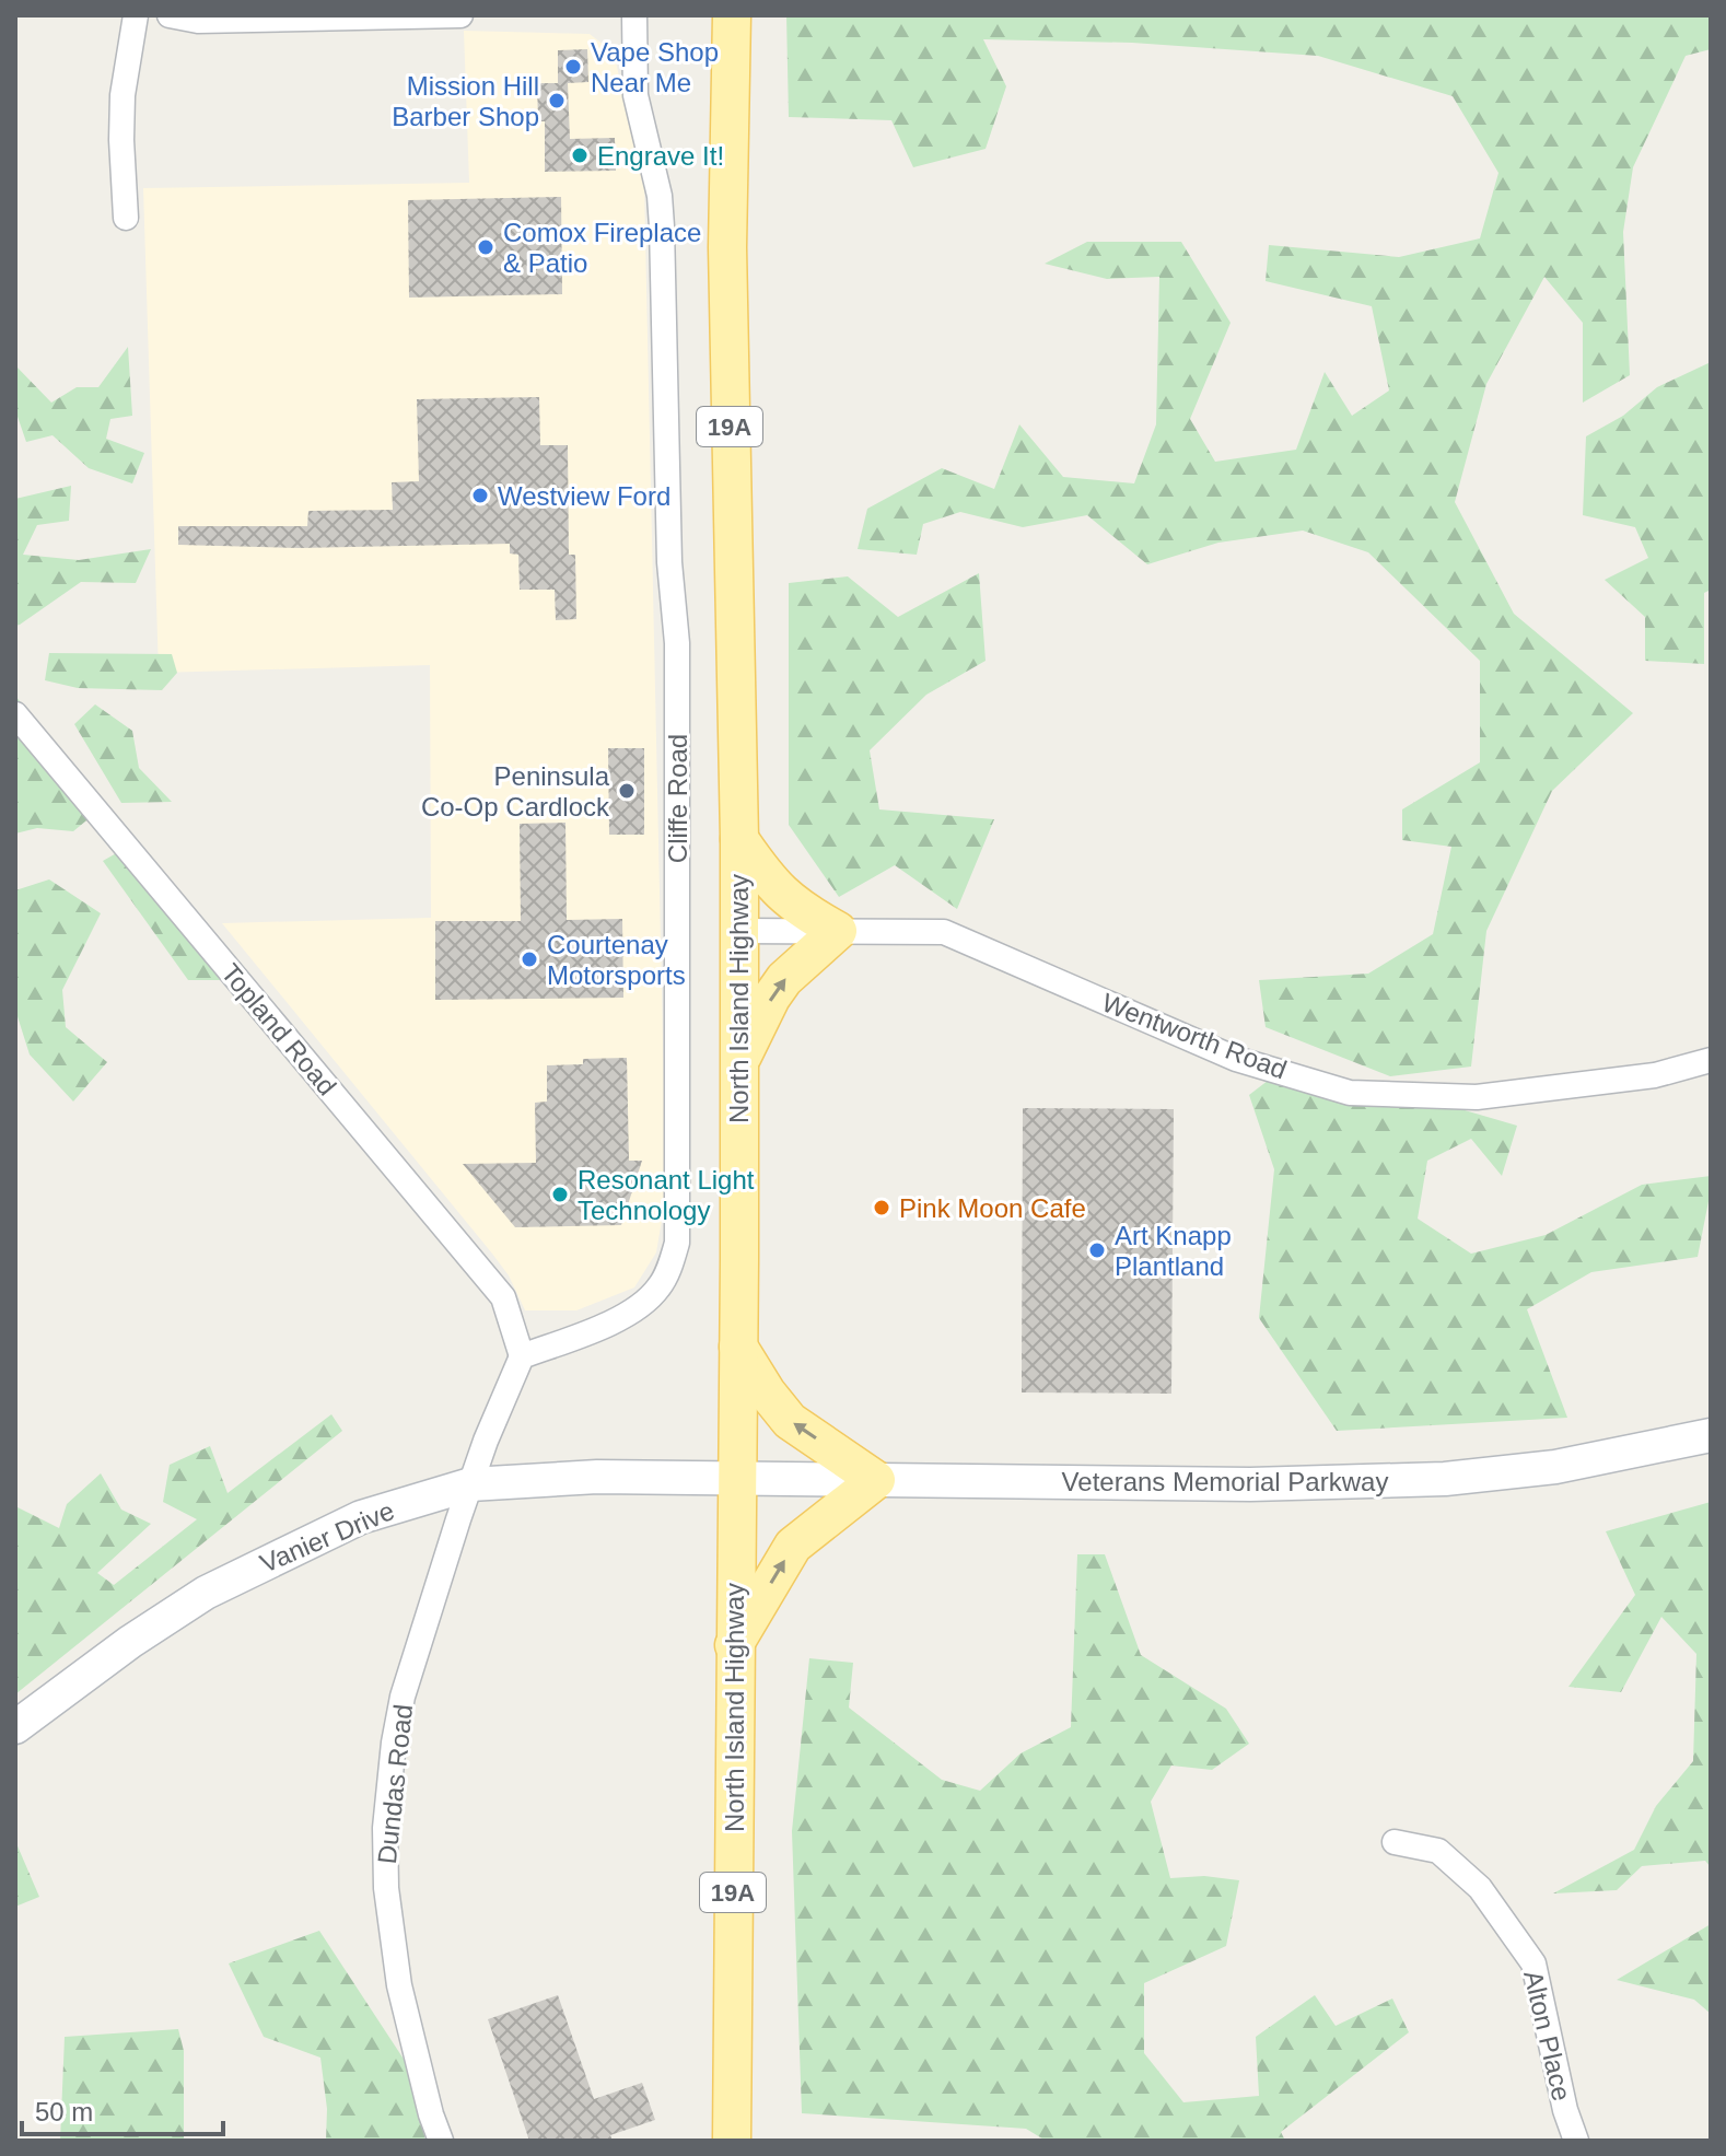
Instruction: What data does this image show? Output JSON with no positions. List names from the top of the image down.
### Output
{
  "streets": {
    "main road": [
      "19A",
      "North Island Highway",
      "Veterans Memorial Parkway",
      "Vanier Drive"
    ],
    "street": [
      "Cliffe Road",
      "Topland Road",
      "Wentworth Road",
      "Dundas Road",
      "Alton Place"
    ]
  },
  "crossings": [
    ["Cliffe Road", "Topland Road"],
    ["North Island Highway", "Wentworth Road"],
    ["North Island Highway", "Veterans Memorial Parkway"],
    ["North Island Highway", "Vanier Drive"],
    ["Veterans Memorial Parkway", "Vanier Drive"],
    ["Vanier Drive", "Dundas Road"]
  ],
  "places": [
    "Vape Shop Near Me",
    "Mission Hill Barber Shop",
    "Engrave It!",
    "Comox Fireplace & Patio",
    "Westview Ford",
    "Peninsula Co-Op Cardlock",
    "Courtenay Motorsports",
    "Resonant Light Technology",
    "Pink Moon Cafe",
    "Art Knapp Plantland"
  ],
  "scale_bar": "50 m"
}
